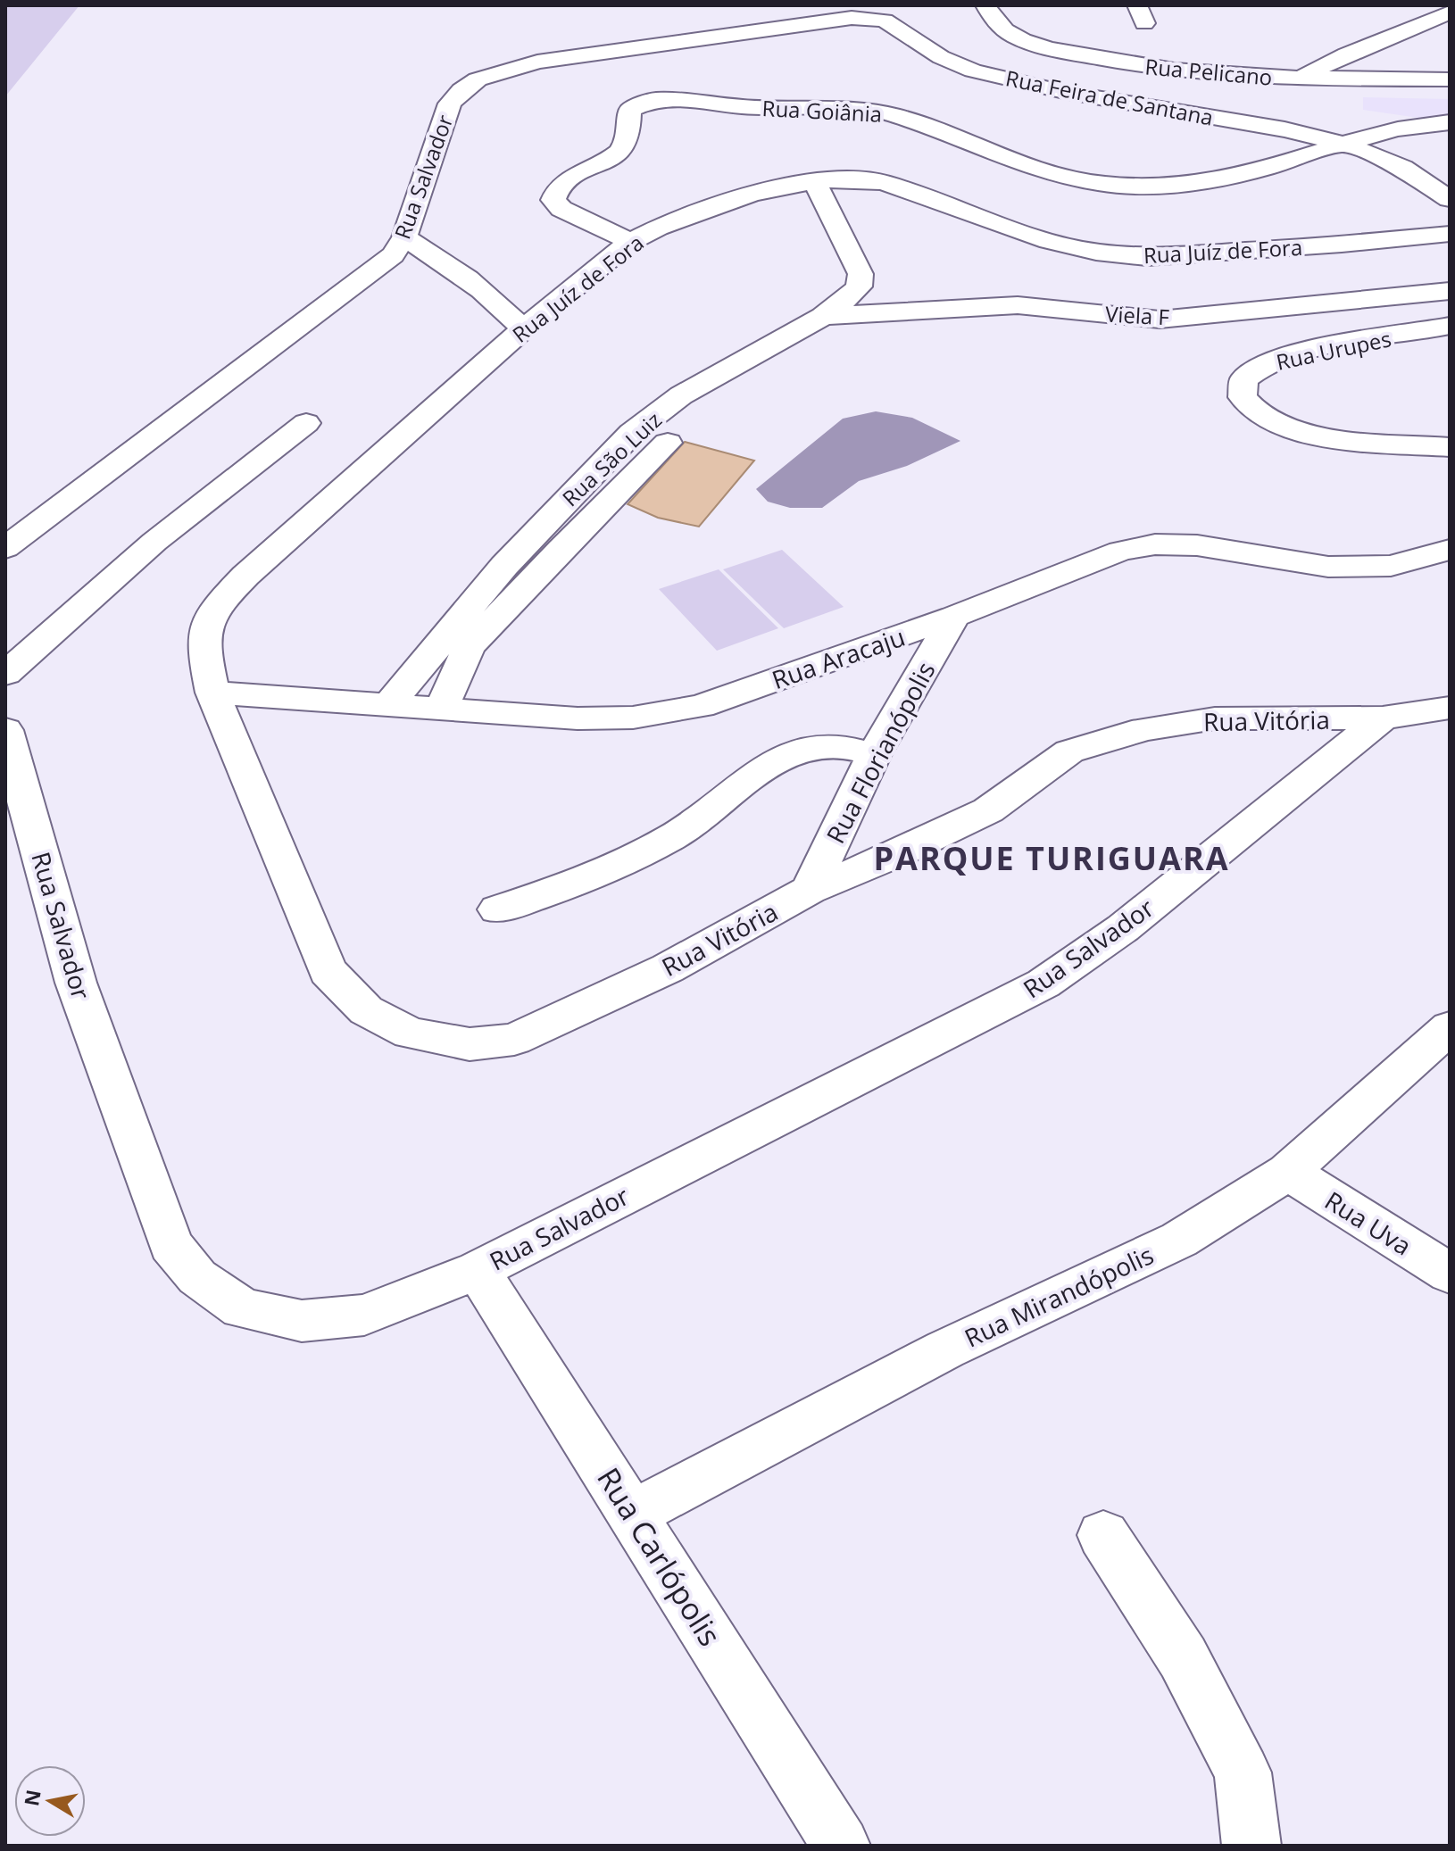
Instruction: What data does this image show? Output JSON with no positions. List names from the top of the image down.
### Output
{
  "streets": {
    "street": [
      "Rua Pelicano",
      "Rua Feira de Santana",
      "Rua Goiânia",
      "Rua Salvador",
      "Rua Juíz de Fora",
      "Viela F",
      "Rua Urupes",
      "Rua São Luiz",
      "Rua Aracaju",
      "Rua Vitória",
      "Rua Florianópolis",
      "Rua Uva",
      "Rua Mirandópolis",
      "Rua Carlópolis"
    ]
  },
  "crossings": [
    ["Rua Feira de Santana", "Rua Goiânia"],
    ["Rua Feira de Santana", "Rua Salvador"],
    ["Rua Goiânia", "Rua Juíz de Fora"],
    ["Rua Salvador", "Rua Vitória"],
    ["Rua Salvador", "Rua Carlópolis"],
    ["Rua Juíz de Fora", "Rua São Luiz"],
    ["Rua Juíz de Fora", "Rua Vitória"],
    ["Viela F", "Rua São Luiz"],
    ["Rua São Luiz", "Rua Aracaju"],
    ["Rua Aracaju", "Rua Vitória"],
    ["Rua Aracaju", "Rua Florianópolis"],
    ["Rua Vitória", "Rua Florianópolis"],
    ["Rua Uva", "Rua Mirandópolis"],
    ["Rua Mirandópolis", "Rua Carlópolis"]
  ],
  "districts": ["PARQUE TURIGUARA"],
  "north": "left"
}
